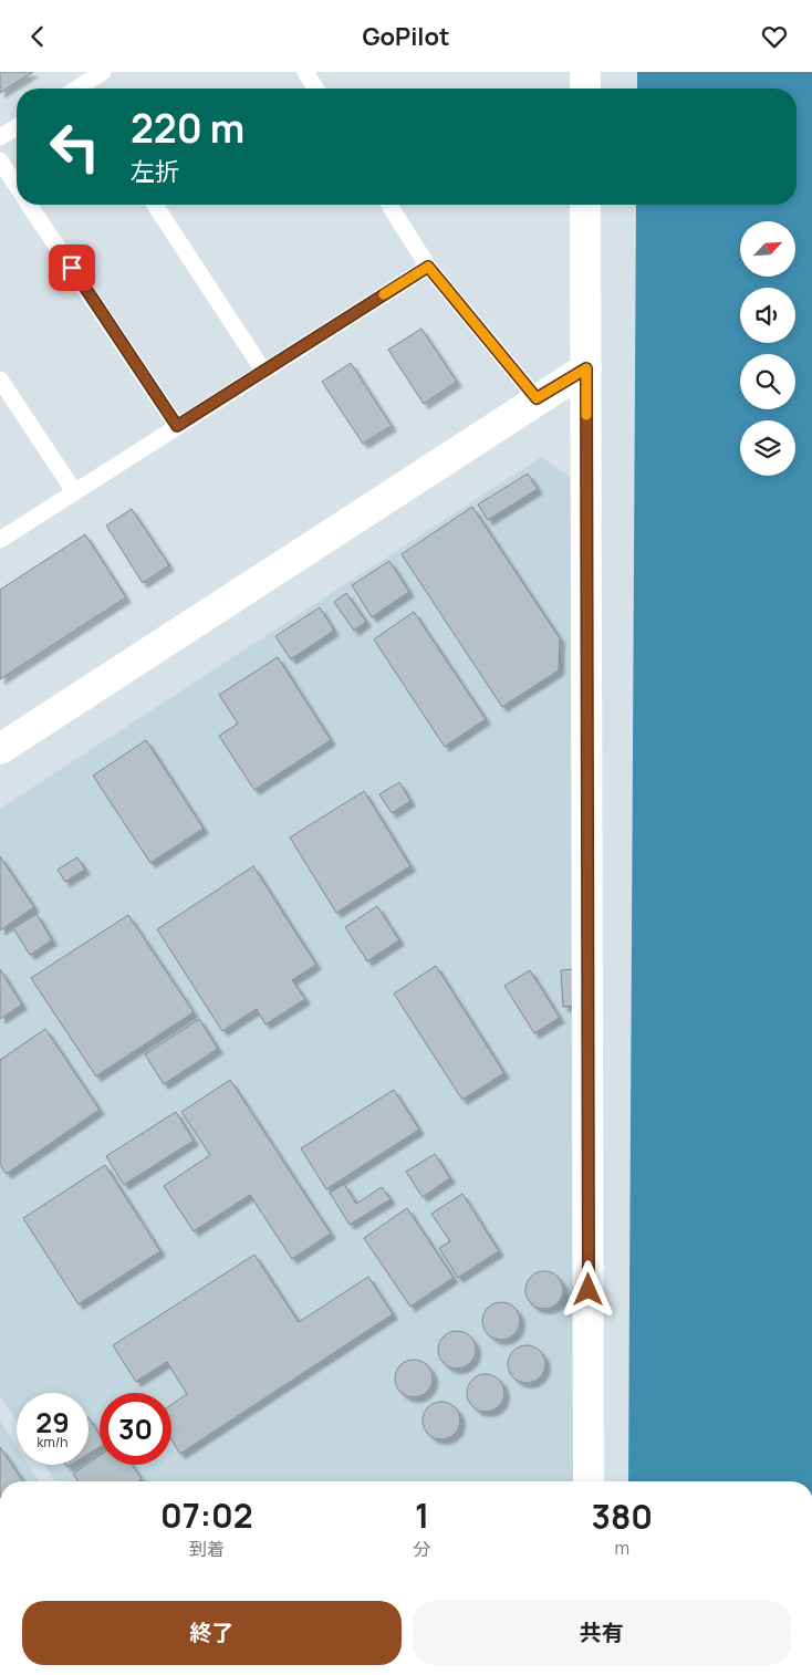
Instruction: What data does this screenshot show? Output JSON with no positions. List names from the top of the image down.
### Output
{
  "north": "top right",
  "page": {
    "header": "GoPilot",
    "turn": ["220 m", "左折"],
    "speed": "29 km/h",
    "limit": "30",
    "eta": [
      "07:02",
      "到着",
      "1",
      "分",
      "380",
      "m"
    ],
    "buttons": ["終了", "共有"]
  }
}
